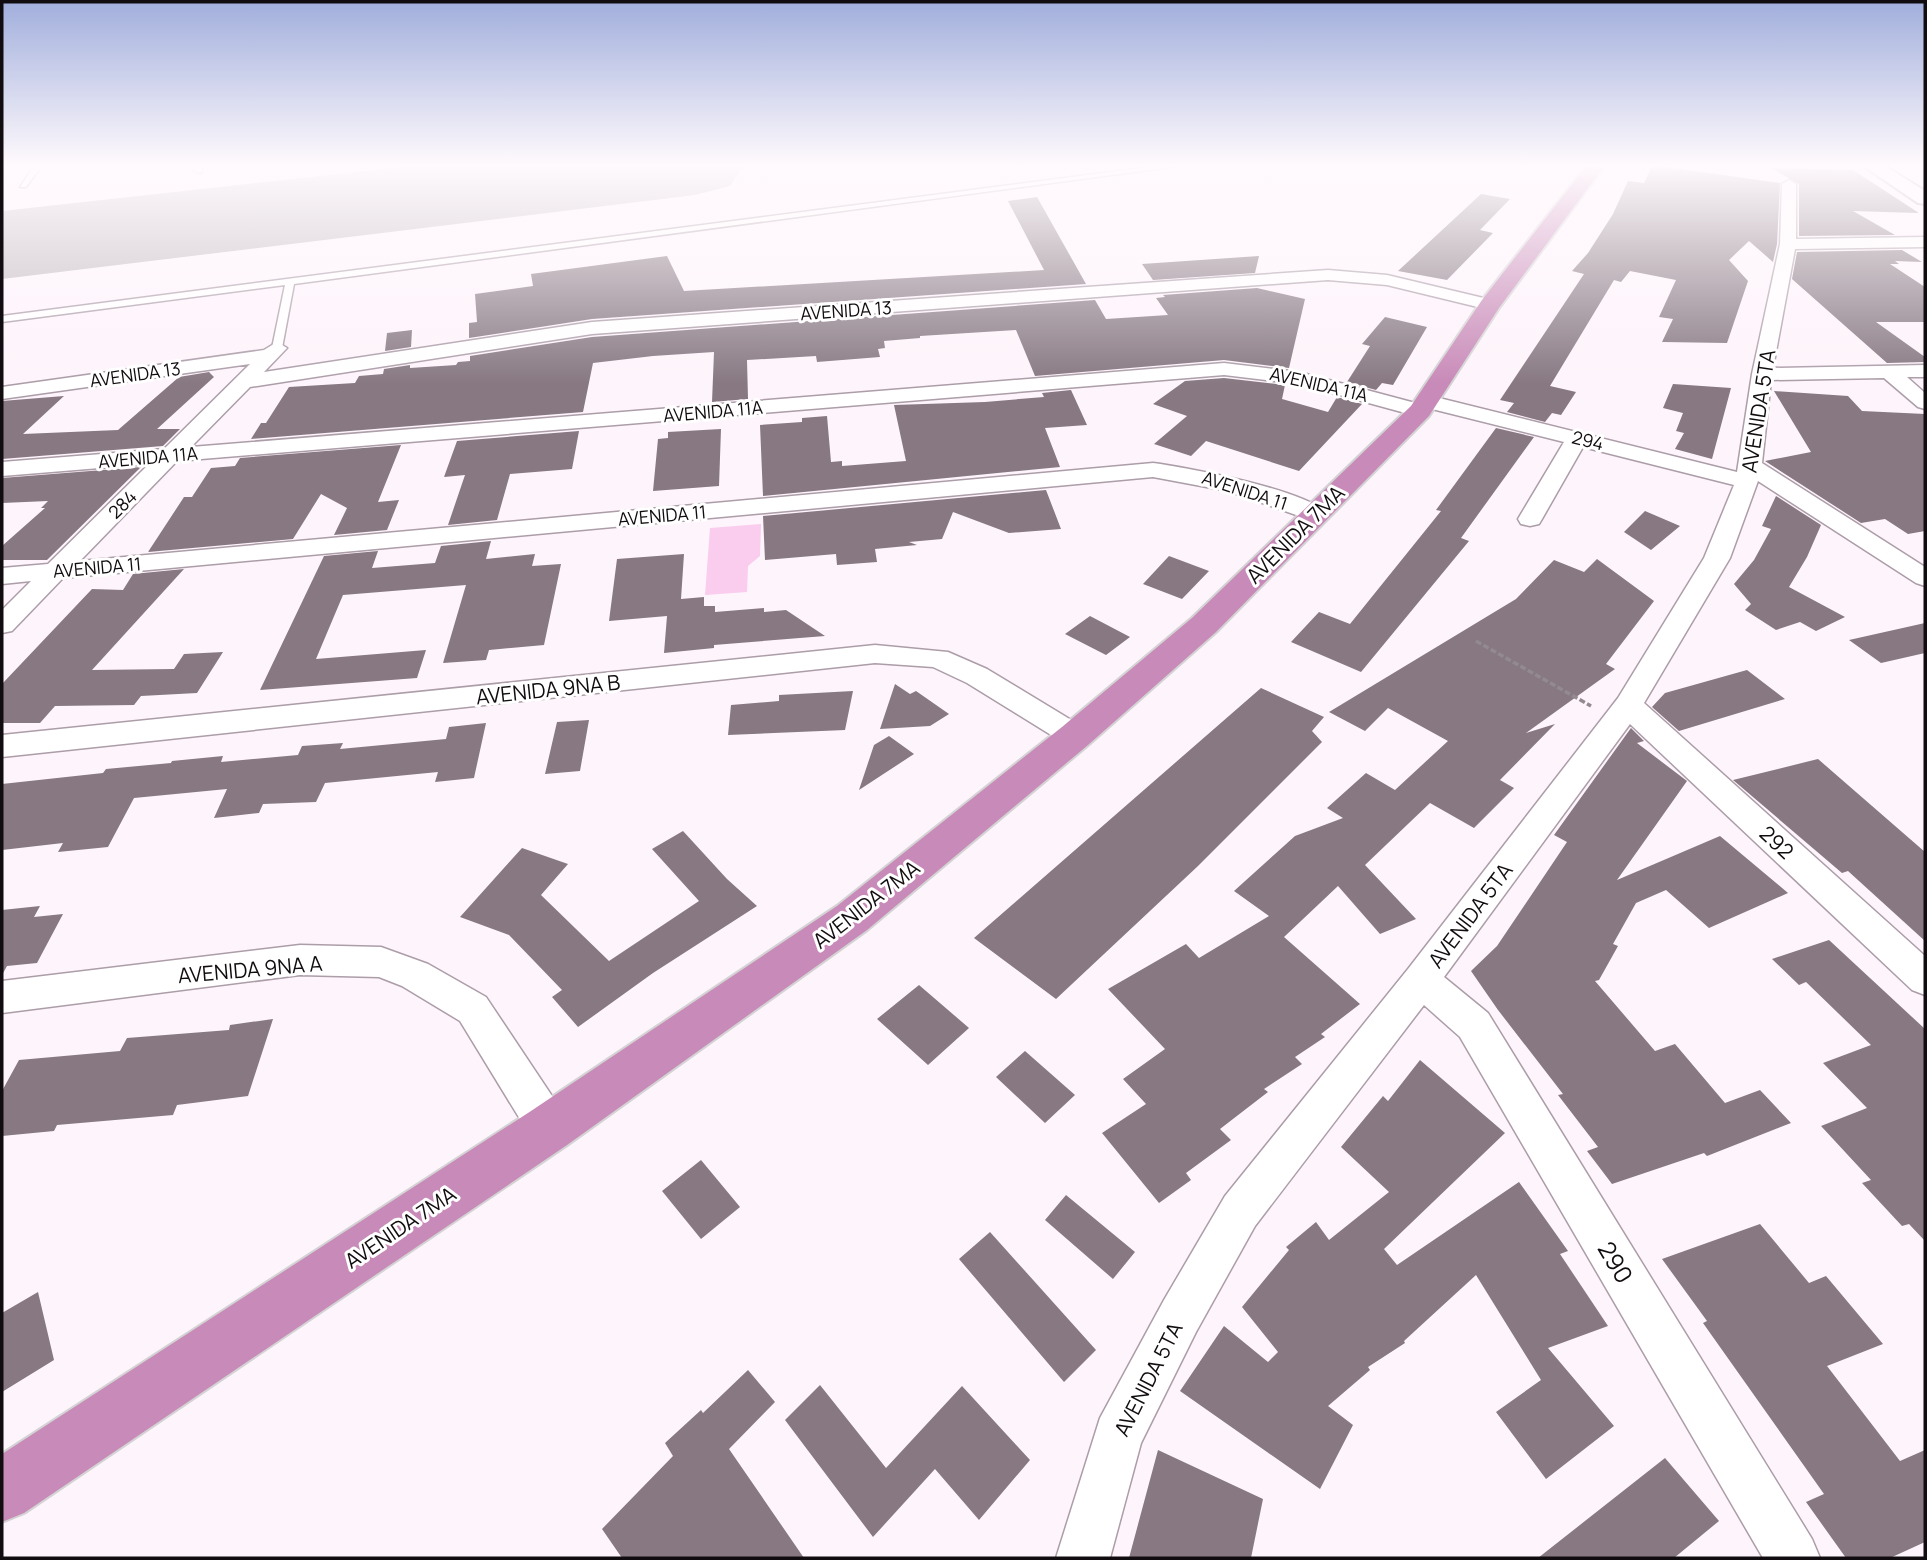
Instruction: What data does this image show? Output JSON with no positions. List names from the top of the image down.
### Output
{
  "streets": {
    "highway": ["AVENIDA 7MA"],
    "street": [
      "AVENIDA 13",
      "AVENIDA 11A",
      "AVENIDA 5TA",
      "294",
      "AVENIDA 11",
      "284",
      "AVENIDA 9NA B",
      "292",
      "AVENIDA 9NA A",
      "290"
    ]
  },
  "crossings": [
    ["AVENIDA 13", "284"],
    ["AVENIDA 13", "AVENIDA 7MA"],
    ["AVENIDA 11A", "294"],
    ["AVENIDA 11A", "284"],
    ["AVENIDA 11A", "AVENIDA 7MA"],
    ["AVENIDA 5TA", "294"],
    ["AVENIDA 5TA", "292"],
    ["AVENIDA 5TA", "290"],
    ["294", "AVENIDA 7MA"],
    ["AVENIDA 11", "284"],
    ["AVENIDA 11", "AVENIDA 7MA"],
    ["AVENIDA 7MA", "AVENIDA 9NA B"],
    ["AVENIDA 7MA", "AVENIDA 9NA A"]
  ]
}
